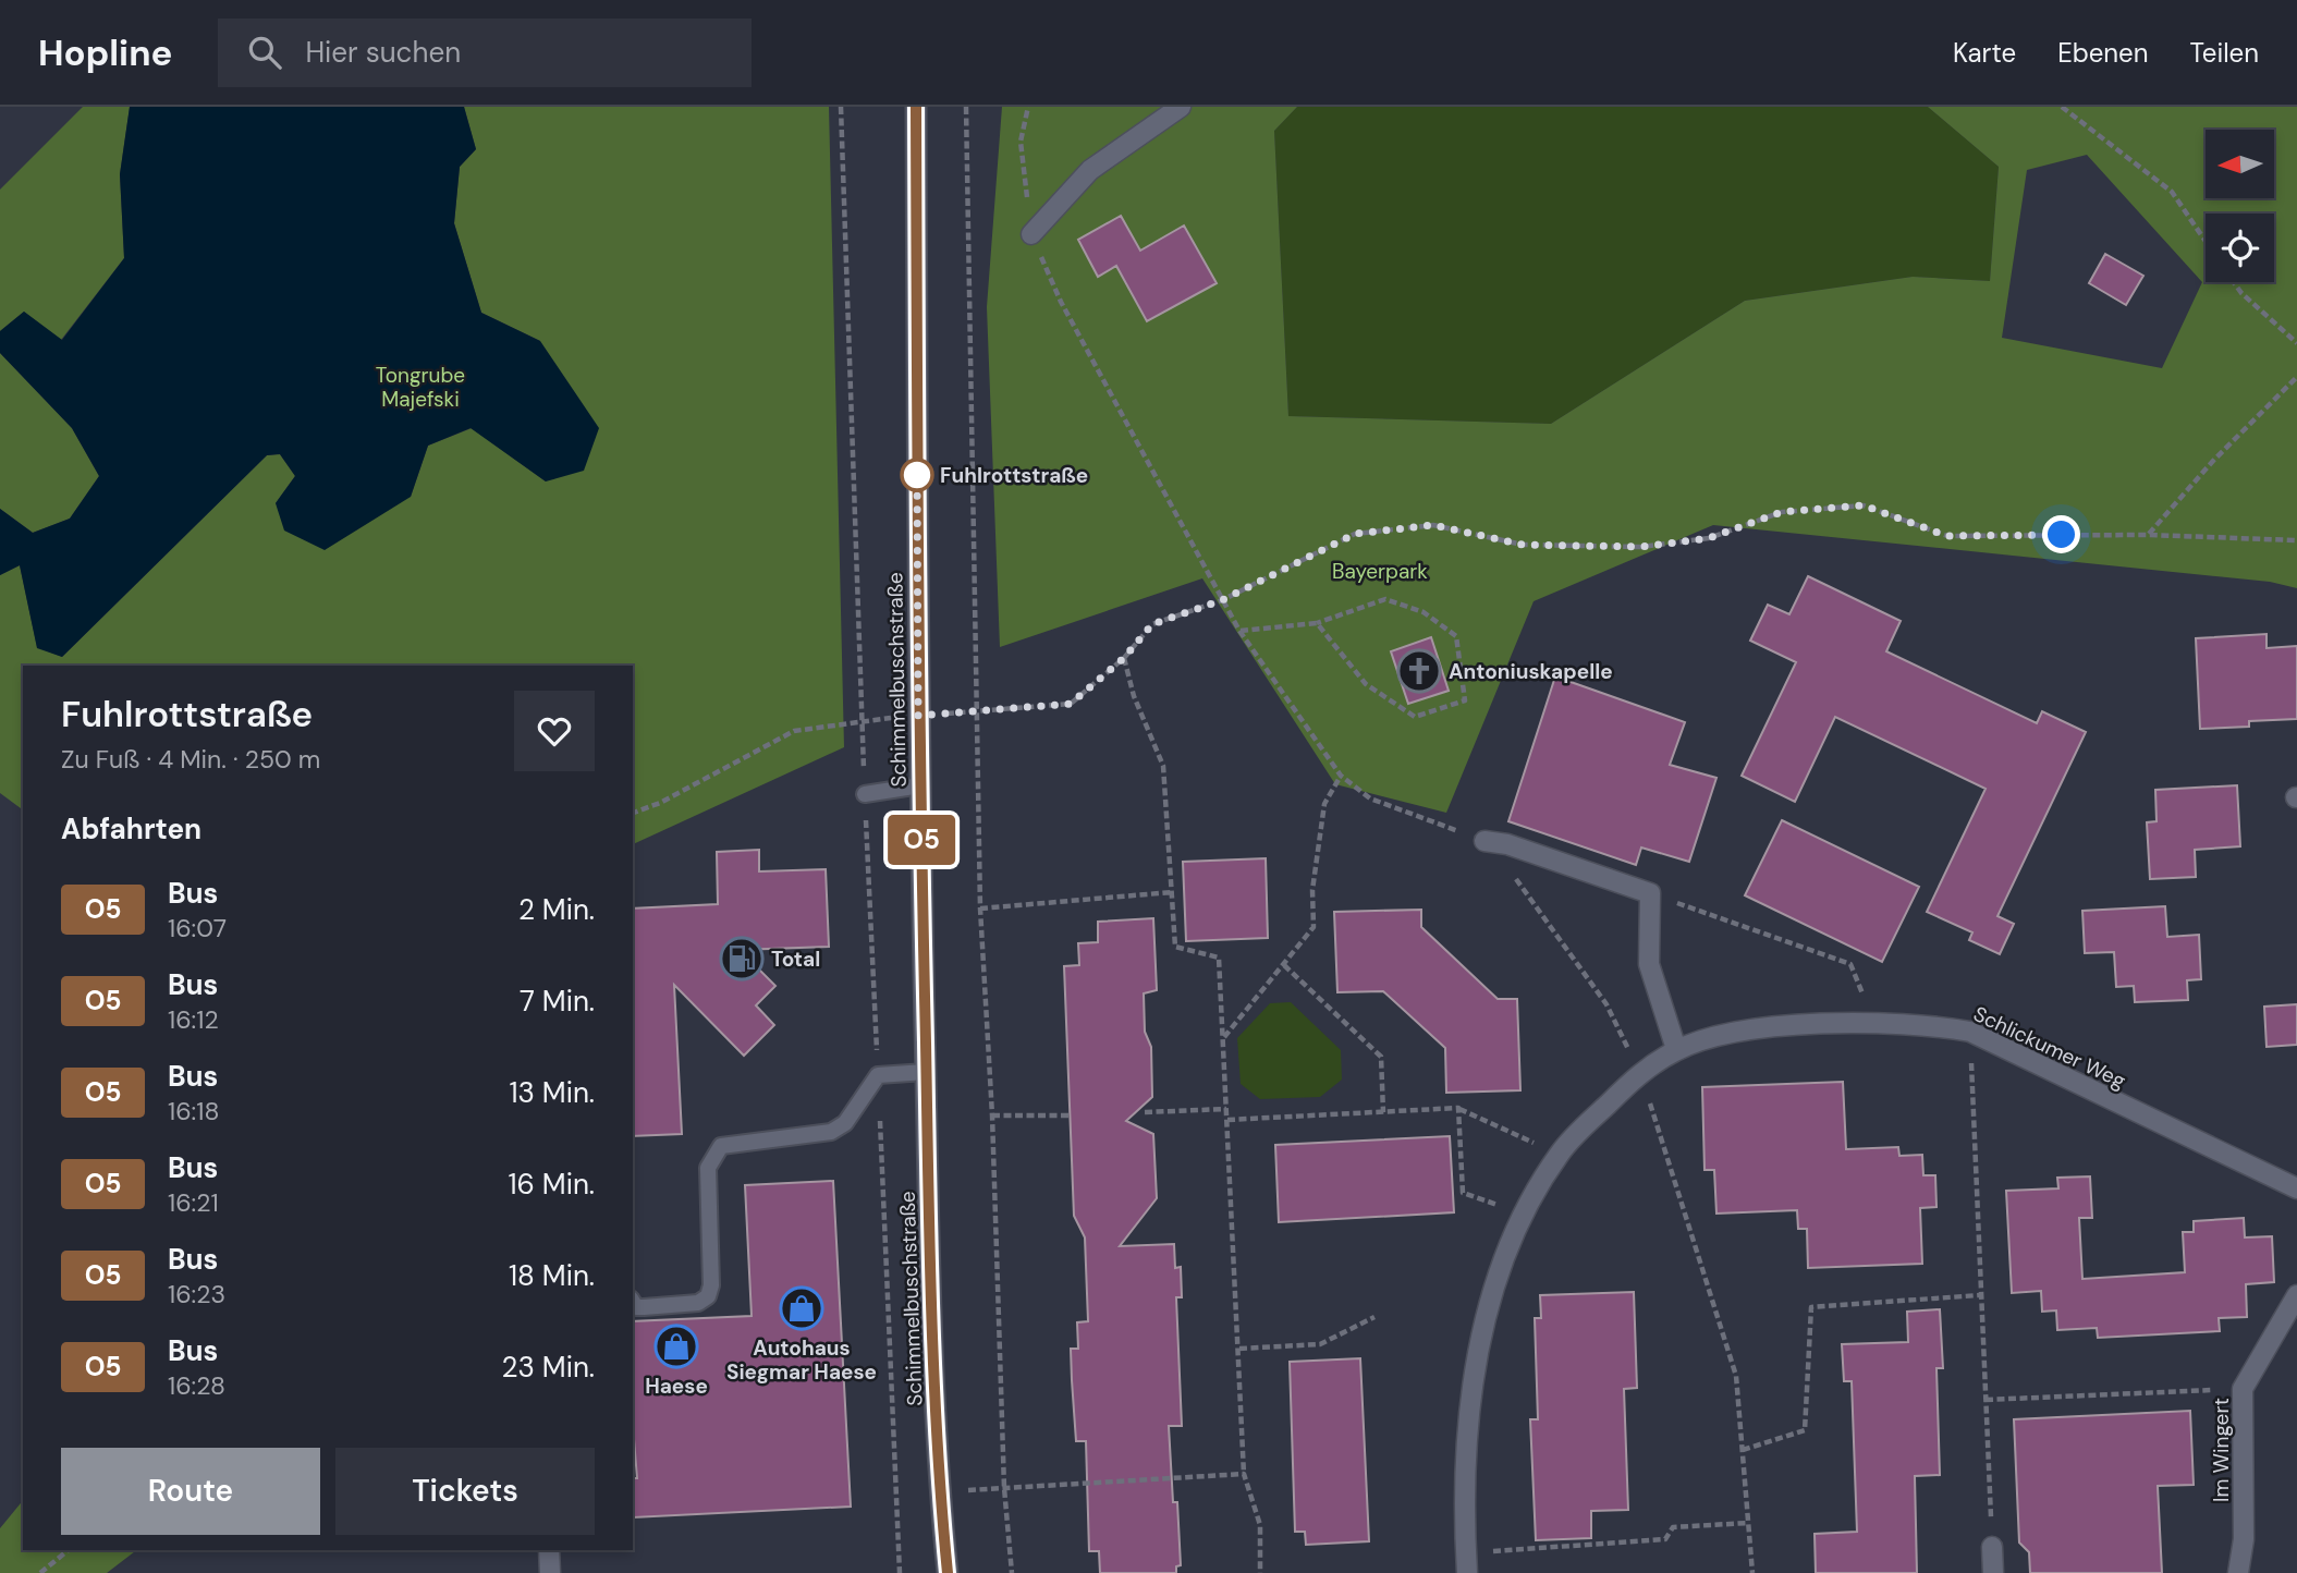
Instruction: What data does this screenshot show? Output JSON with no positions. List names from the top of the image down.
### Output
{
  "streets": {
    "street": ["Schimmelbuschstraße", "Schlickumer Weg", "Im Wingert"]
  },
  "parks": ["Tongrube Majefski", "Bayerpark"],
  "places": {
    "other": ["Fuhlrottstraße"],
    "church": ["Antoniuskapelle"],
    "fuel station": ["Total"],
    "shop": ["Autohaus Siegmar Haese", "Haese"]
  },
  "lines": ["bus line O5"],
  "north": "left",
  "page": {
    "header": "Hopline",
    "search": "Hier suchen",
    "nav": ["Karte", "Ebenen", "Teilen"],
    "on_map": "O5",
    "heading": [
      ["Fuhlrottstraße", "Zu Fuß · 4 Min. · 250 m"],
      "Abfahrten"
    ],
    "list": [
      {
        "mark": "O5",
        "name": "Bus",
        "note": "16:07",
        "value": "2 Min."
      },
      {
        "mark": "O5",
        "name": "Bus",
        "note": "16:12",
        "value": "7 Min."
      },
      {
        "mark": "O5",
        "name": "Bus",
        "note": "16:18",
        "value": "13 Min."
      },
      {
        "mark": "O5",
        "name": "Bus",
        "note": "16:21",
        "value": "16 Min."
      },
      {
        "mark": "O5",
        "name": "Bus",
        "note": "16:23",
        "value": "18 Min."
      },
      {
        "mark": "O5",
        "name": "Bus",
        "note": "16:28",
        "value": "23 Min."
      }
    ],
    "buttons": ["Route", "Tickets"]
  }
}
